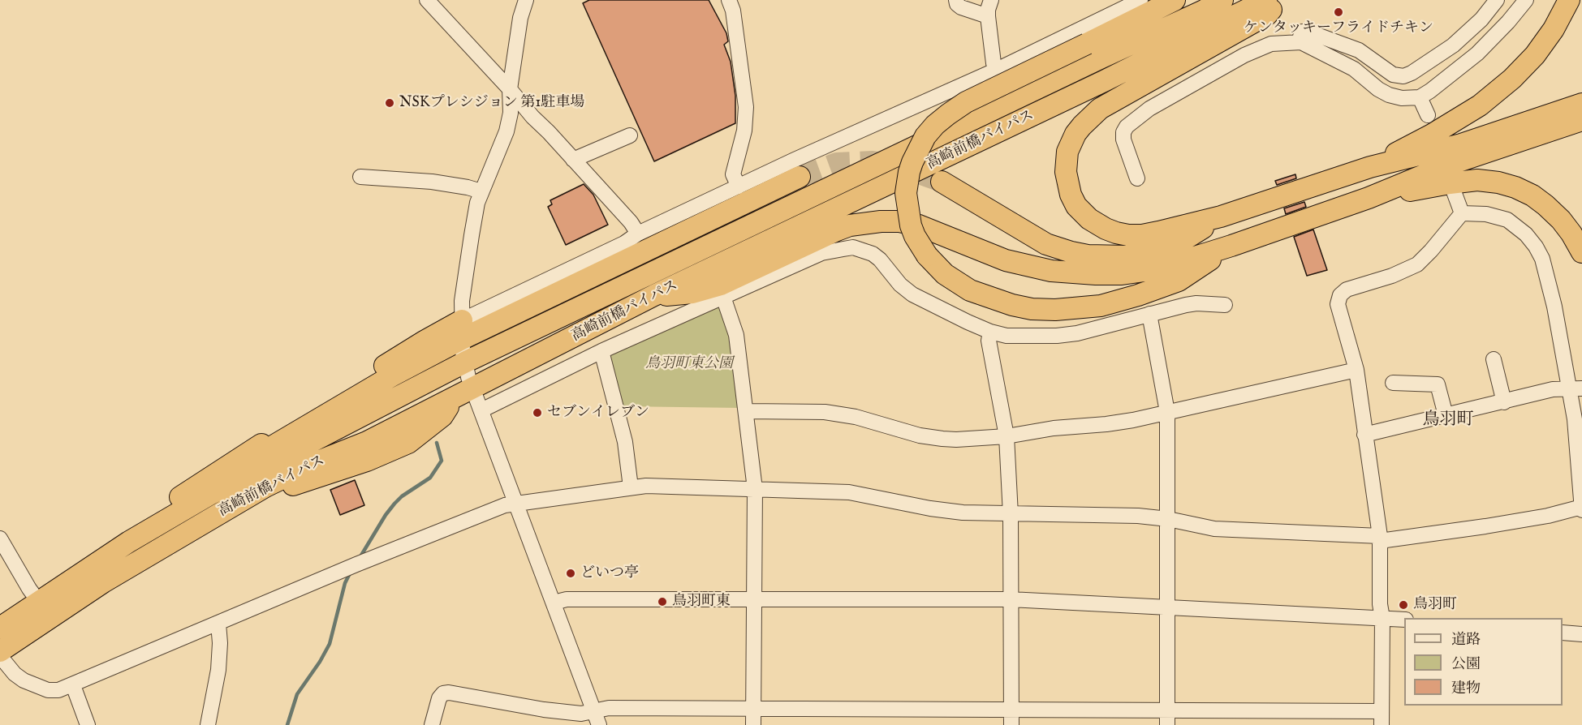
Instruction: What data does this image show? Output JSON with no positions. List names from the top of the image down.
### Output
{
  "streets": {
    "highway": ["高崎前橋バイパス"]
  },
  "districts": ["鳥羽町"],
  "parks": ["鳥羽町東公園"],
  "places": [
    "ケンタッキーフライドチキン",
    "NSKプレシジョン 第1駐車場",
    "セブンイレブン",
    "どいつ亭",
    "鳥羽町東",
    "鳥羽町"
  ],
  "legend": ["道路", "公園", "建物"]
}
